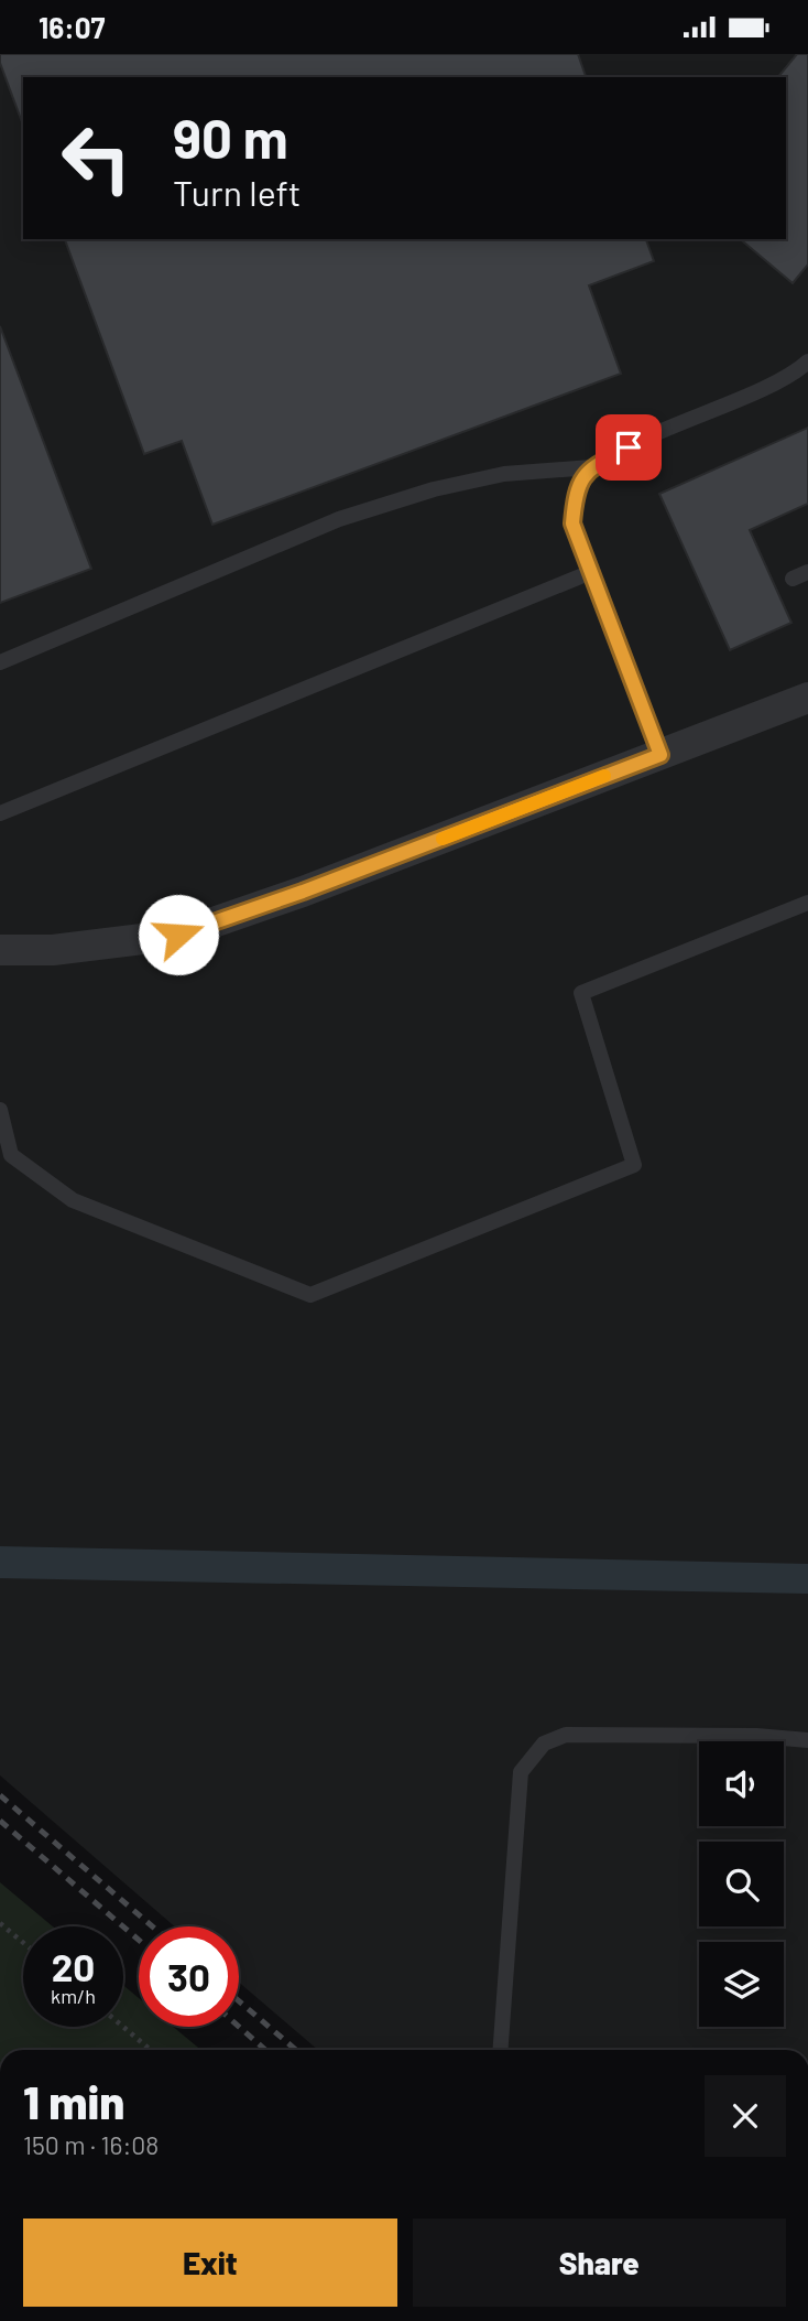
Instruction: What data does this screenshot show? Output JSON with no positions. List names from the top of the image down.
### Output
{
  "page": {
    "status": "16:07",
    "turn": ["90 m", "Turn left"],
    "speed": "20 km/h",
    "limit": "30",
    "heading": ["1 min", "150 m · 16:08"],
    "buttons": ["Exit", "Share"]
  }
}
